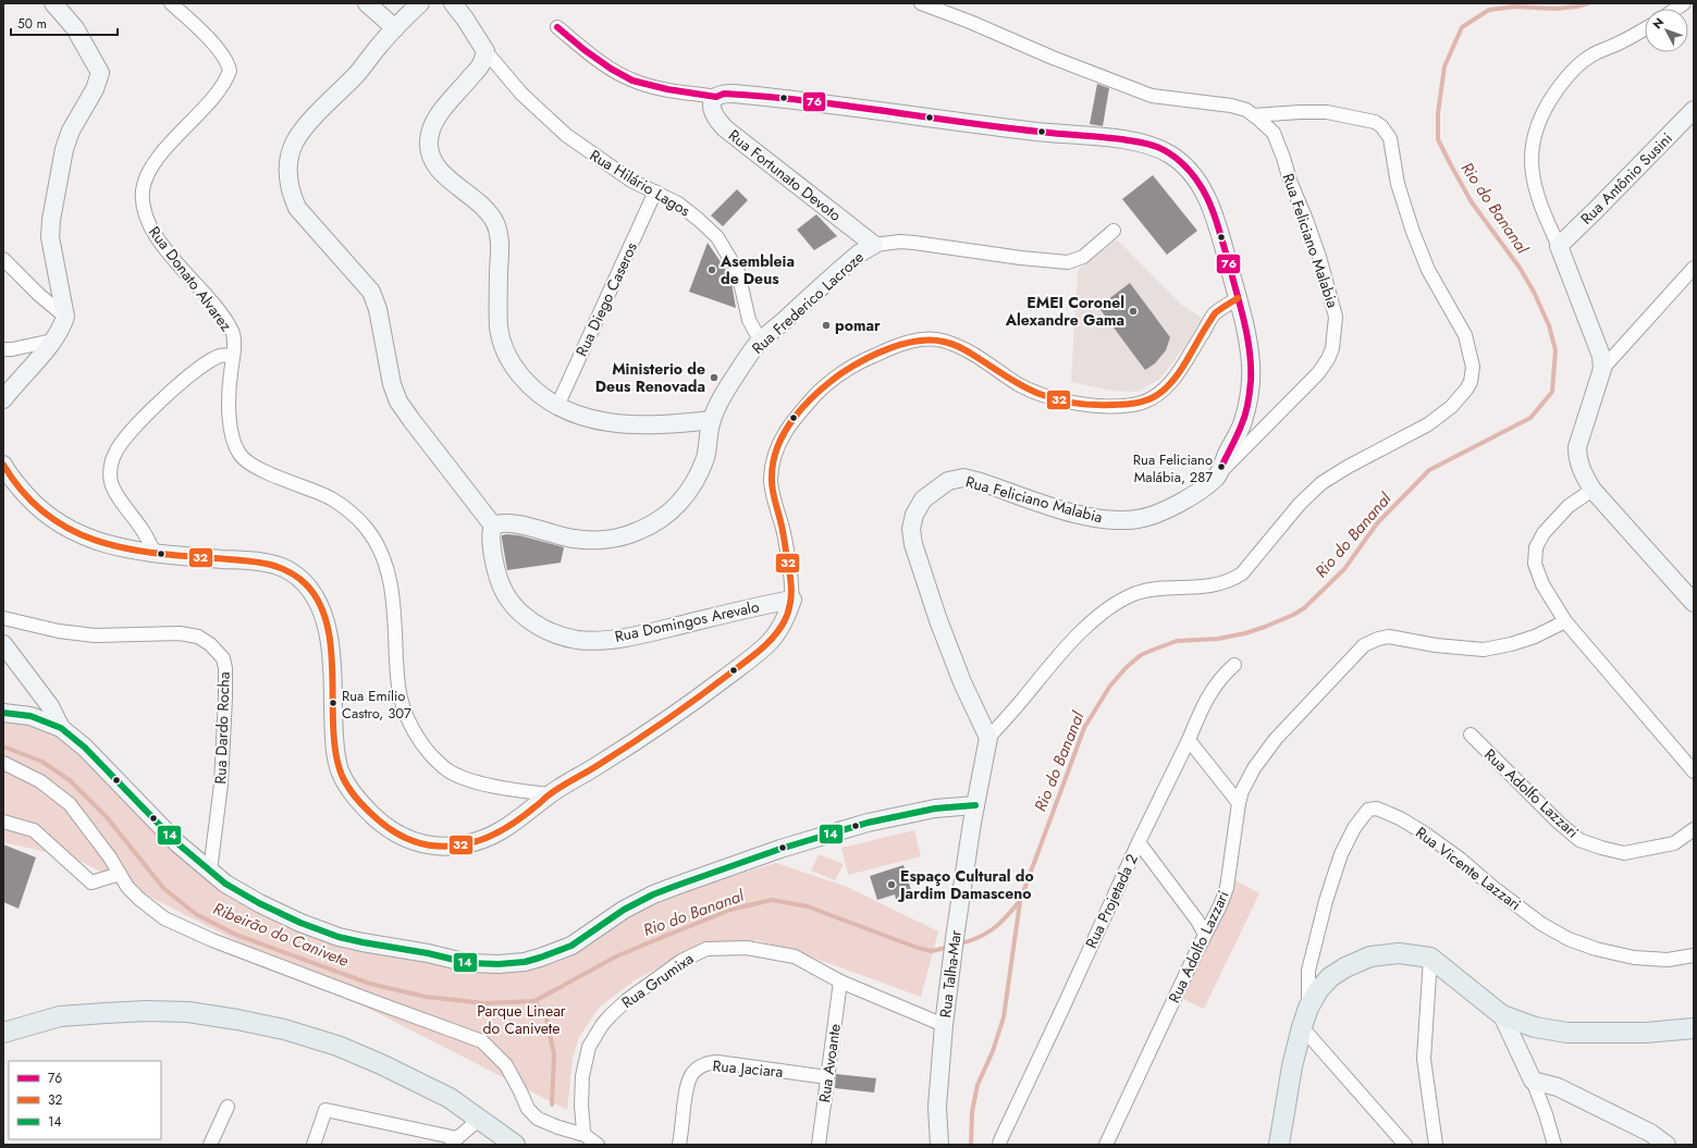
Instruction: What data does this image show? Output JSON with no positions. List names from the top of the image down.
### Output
{
  "streets": {
    "street": [
      "Rua Fortunato Devoto",
      "Rua Antônio Susini",
      "Rua Hilário Lagos",
      "Rua Feliciano Malabia",
      "Rua Donato Alvarez",
      "Rua Diego Caseros",
      "Rua Frederico Lacroze",
      "Rua Domingos Arevalo",
      "Rua Dardo Rocha",
      "Rua Adolfo Lazzari",
      "Rua Vicente Lazzari",
      "Rua Projetada 2",
      "Rua Talha-Mar",
      "Rua Grumixa",
      "Rua Avoante",
      "Rua Jaciara"
    ]
  },
  "crossings": [
    ["Rua Fortunato Devoto", "Rua Frederico Lacroze"],
    ["Rua Hilário Lagos", "Rua Diego Caseros"],
    ["Rua Hilário Lagos", "Rua Frederico Lacroze"],
    ["Rua Feliciano Malabia", "Rua Talha-Mar"],
    ["Rua Frederico Lacroze", "Rua Domingos Arevalo"],
    ["Rua Talha-Mar", "Rua Grumixa"],
    ["Rua Grumixa", "Rua Avoante"],
    ["Rua Avoante", "Rua Jaciara"]
  ],
  "water": ["Rio do Bananal", "Ribeirão do Canivete"],
  "parks": ["Parque Linear do Canivete"],
  "places": [
    "Asembleia de Deus",
    "EMEI Coronel Alexandre Gama",
    "pomar",
    "Ministerio de Deus Renovada",
    "Rua Feliciano Malábia, 287",
    "Rua Emílio Castro, 307",
    "Espaço Cultural do Jardim Damasceno"
  ],
  "lines": ["transit line 76", "transit line 32", "transit line 14"],
  "legend": ["76", "32", "14"],
  "scale_bar": "50 m",
  "north": "top left"
}
